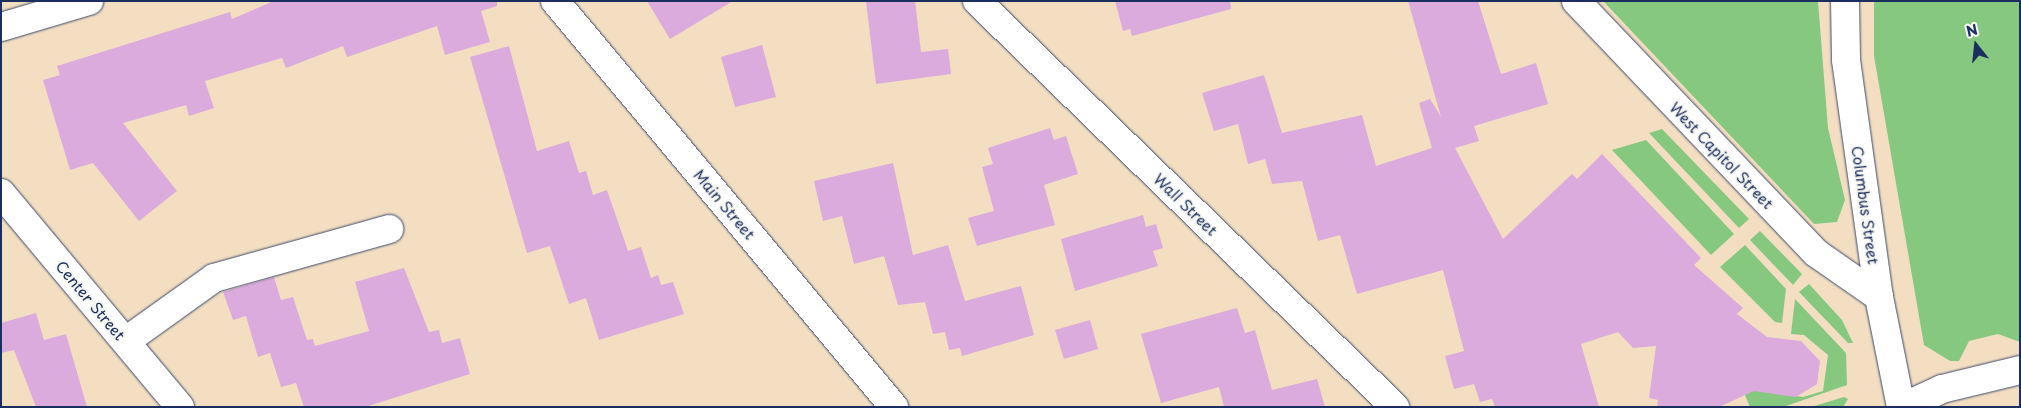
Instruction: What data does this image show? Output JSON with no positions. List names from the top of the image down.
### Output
{
  "streets": {
    "street": [
      "West Capitol Street",
      "Main Street",
      "Wall Street",
      "Columbus Street",
      "Center Street"
    ]
  },
  "crossings": [
    ["West Capitol Street", "Columbus Street"]
  ],
  "north": "top"
}
